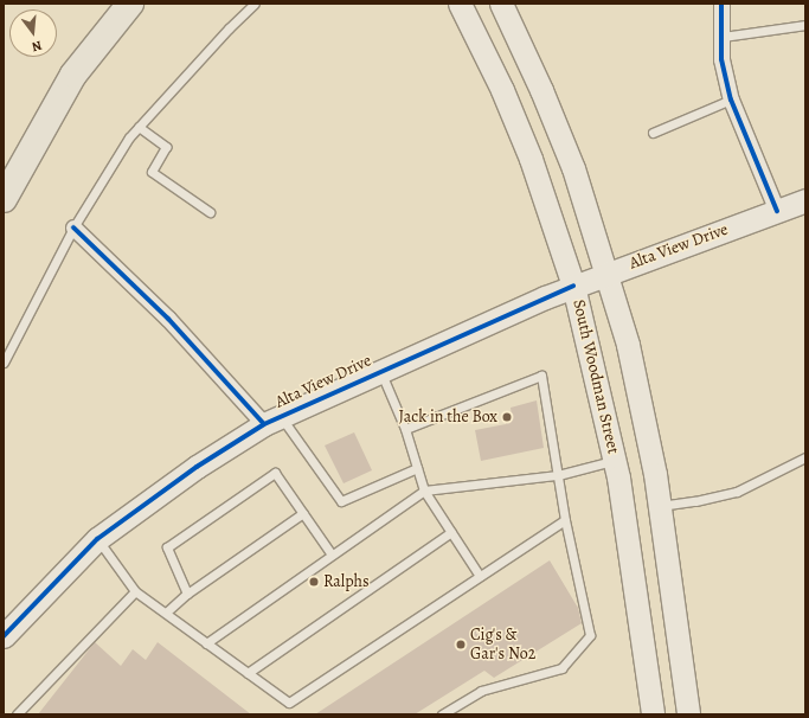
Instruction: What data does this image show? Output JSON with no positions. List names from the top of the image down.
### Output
{
  "streets": {
    "main road": ["Alta View Drive", "South Woodman Street"]
  },
  "crossings": [
    ["Alta View Drive", "South Woodman Street"]
  ],
  "places": ["Jack in the Box", "Ralphs", "Cig's & Gar's No2"],
  "north": "bottom"
}
